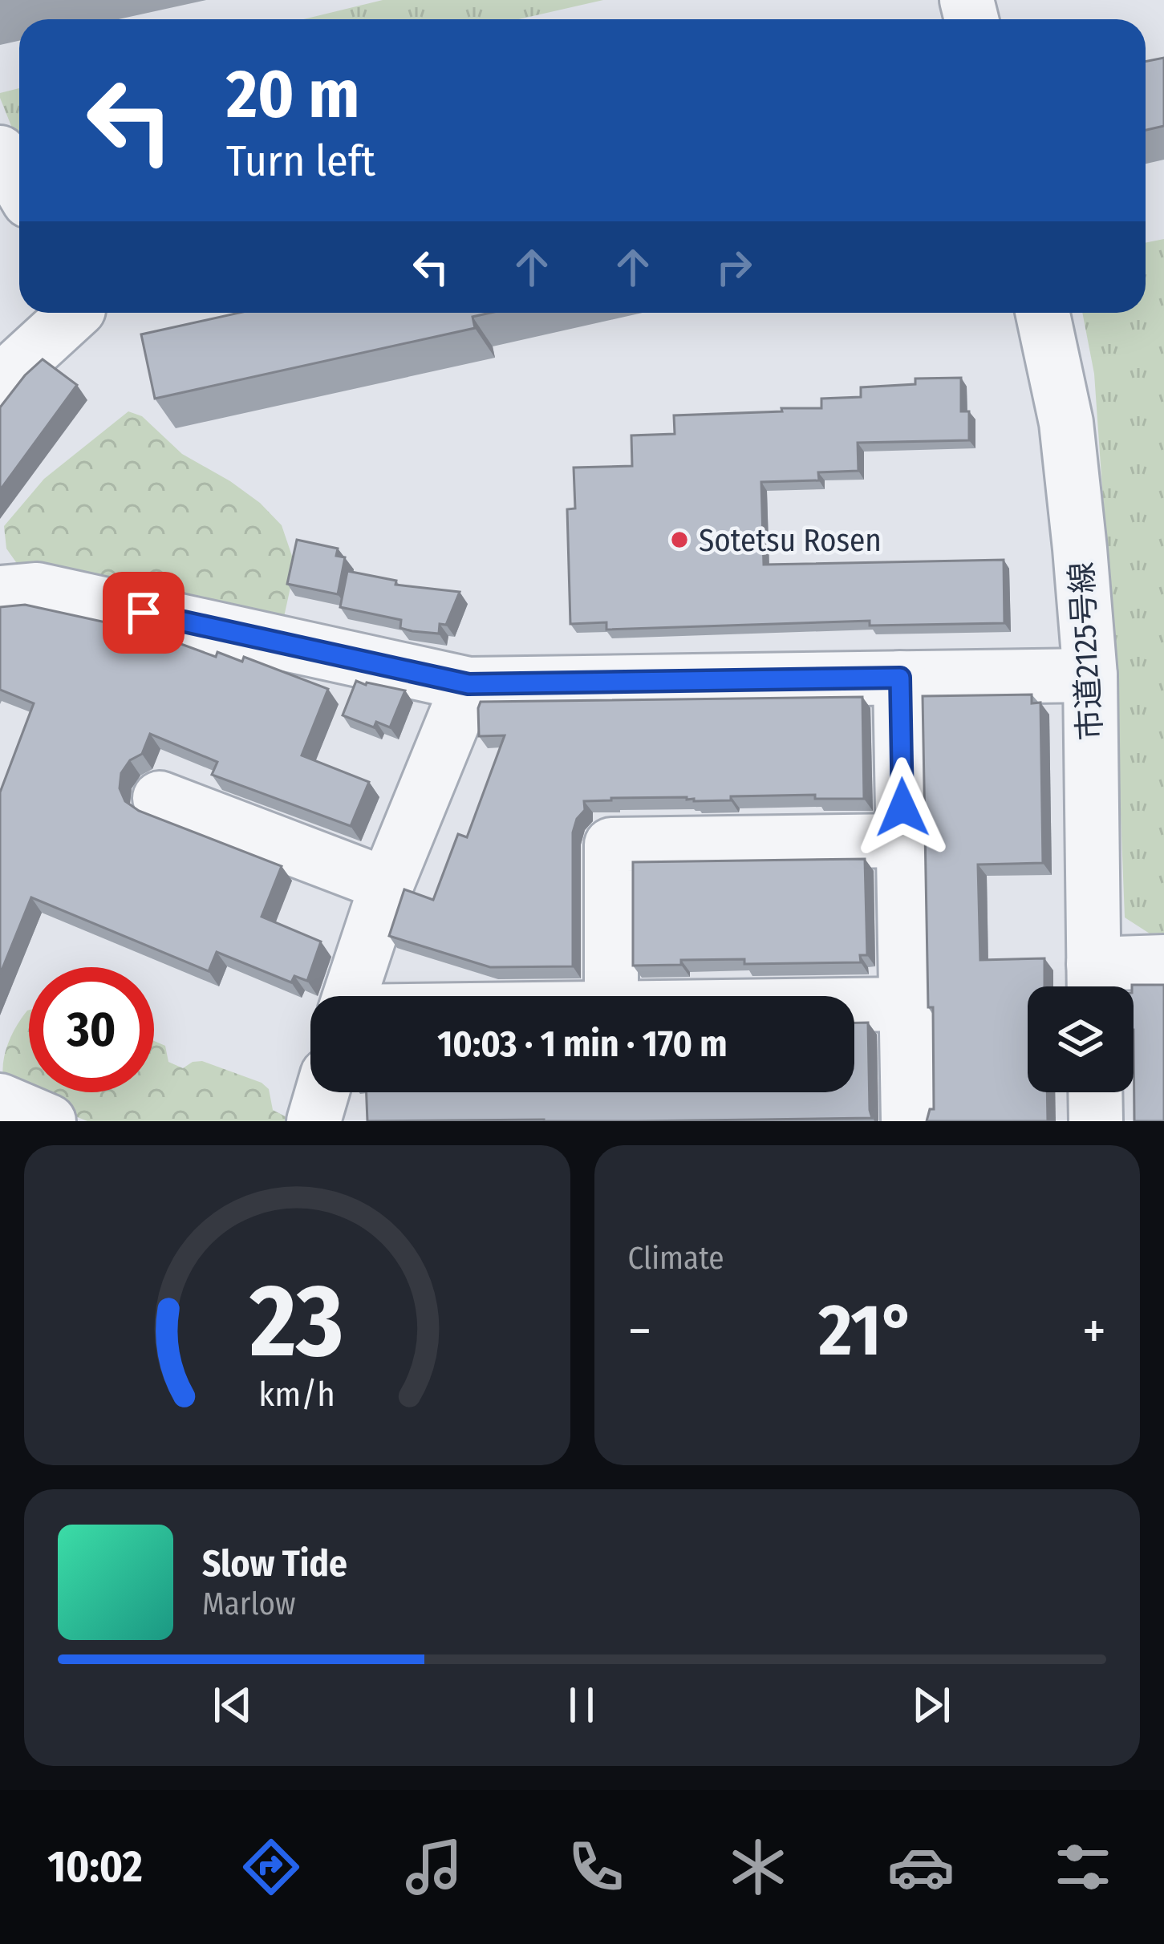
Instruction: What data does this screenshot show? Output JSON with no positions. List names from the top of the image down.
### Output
{
  "streets": {
    "street": ["市道2125号線"]
  },
  "places": ["Sotetsu Rosen"],
  "page": {
    "turn": ["20 m", "Turn left"],
    "limit": "30",
    "trip": "10:03 · 1 min · 170 m",
    "tile": "Climate",
    "heat": ["−", "21°", "+"],
    "song": ["Slow Tide", "Marlow"],
    "tabs": "10:02",
    "gauge": ["23", "km/h"]
  }
}
